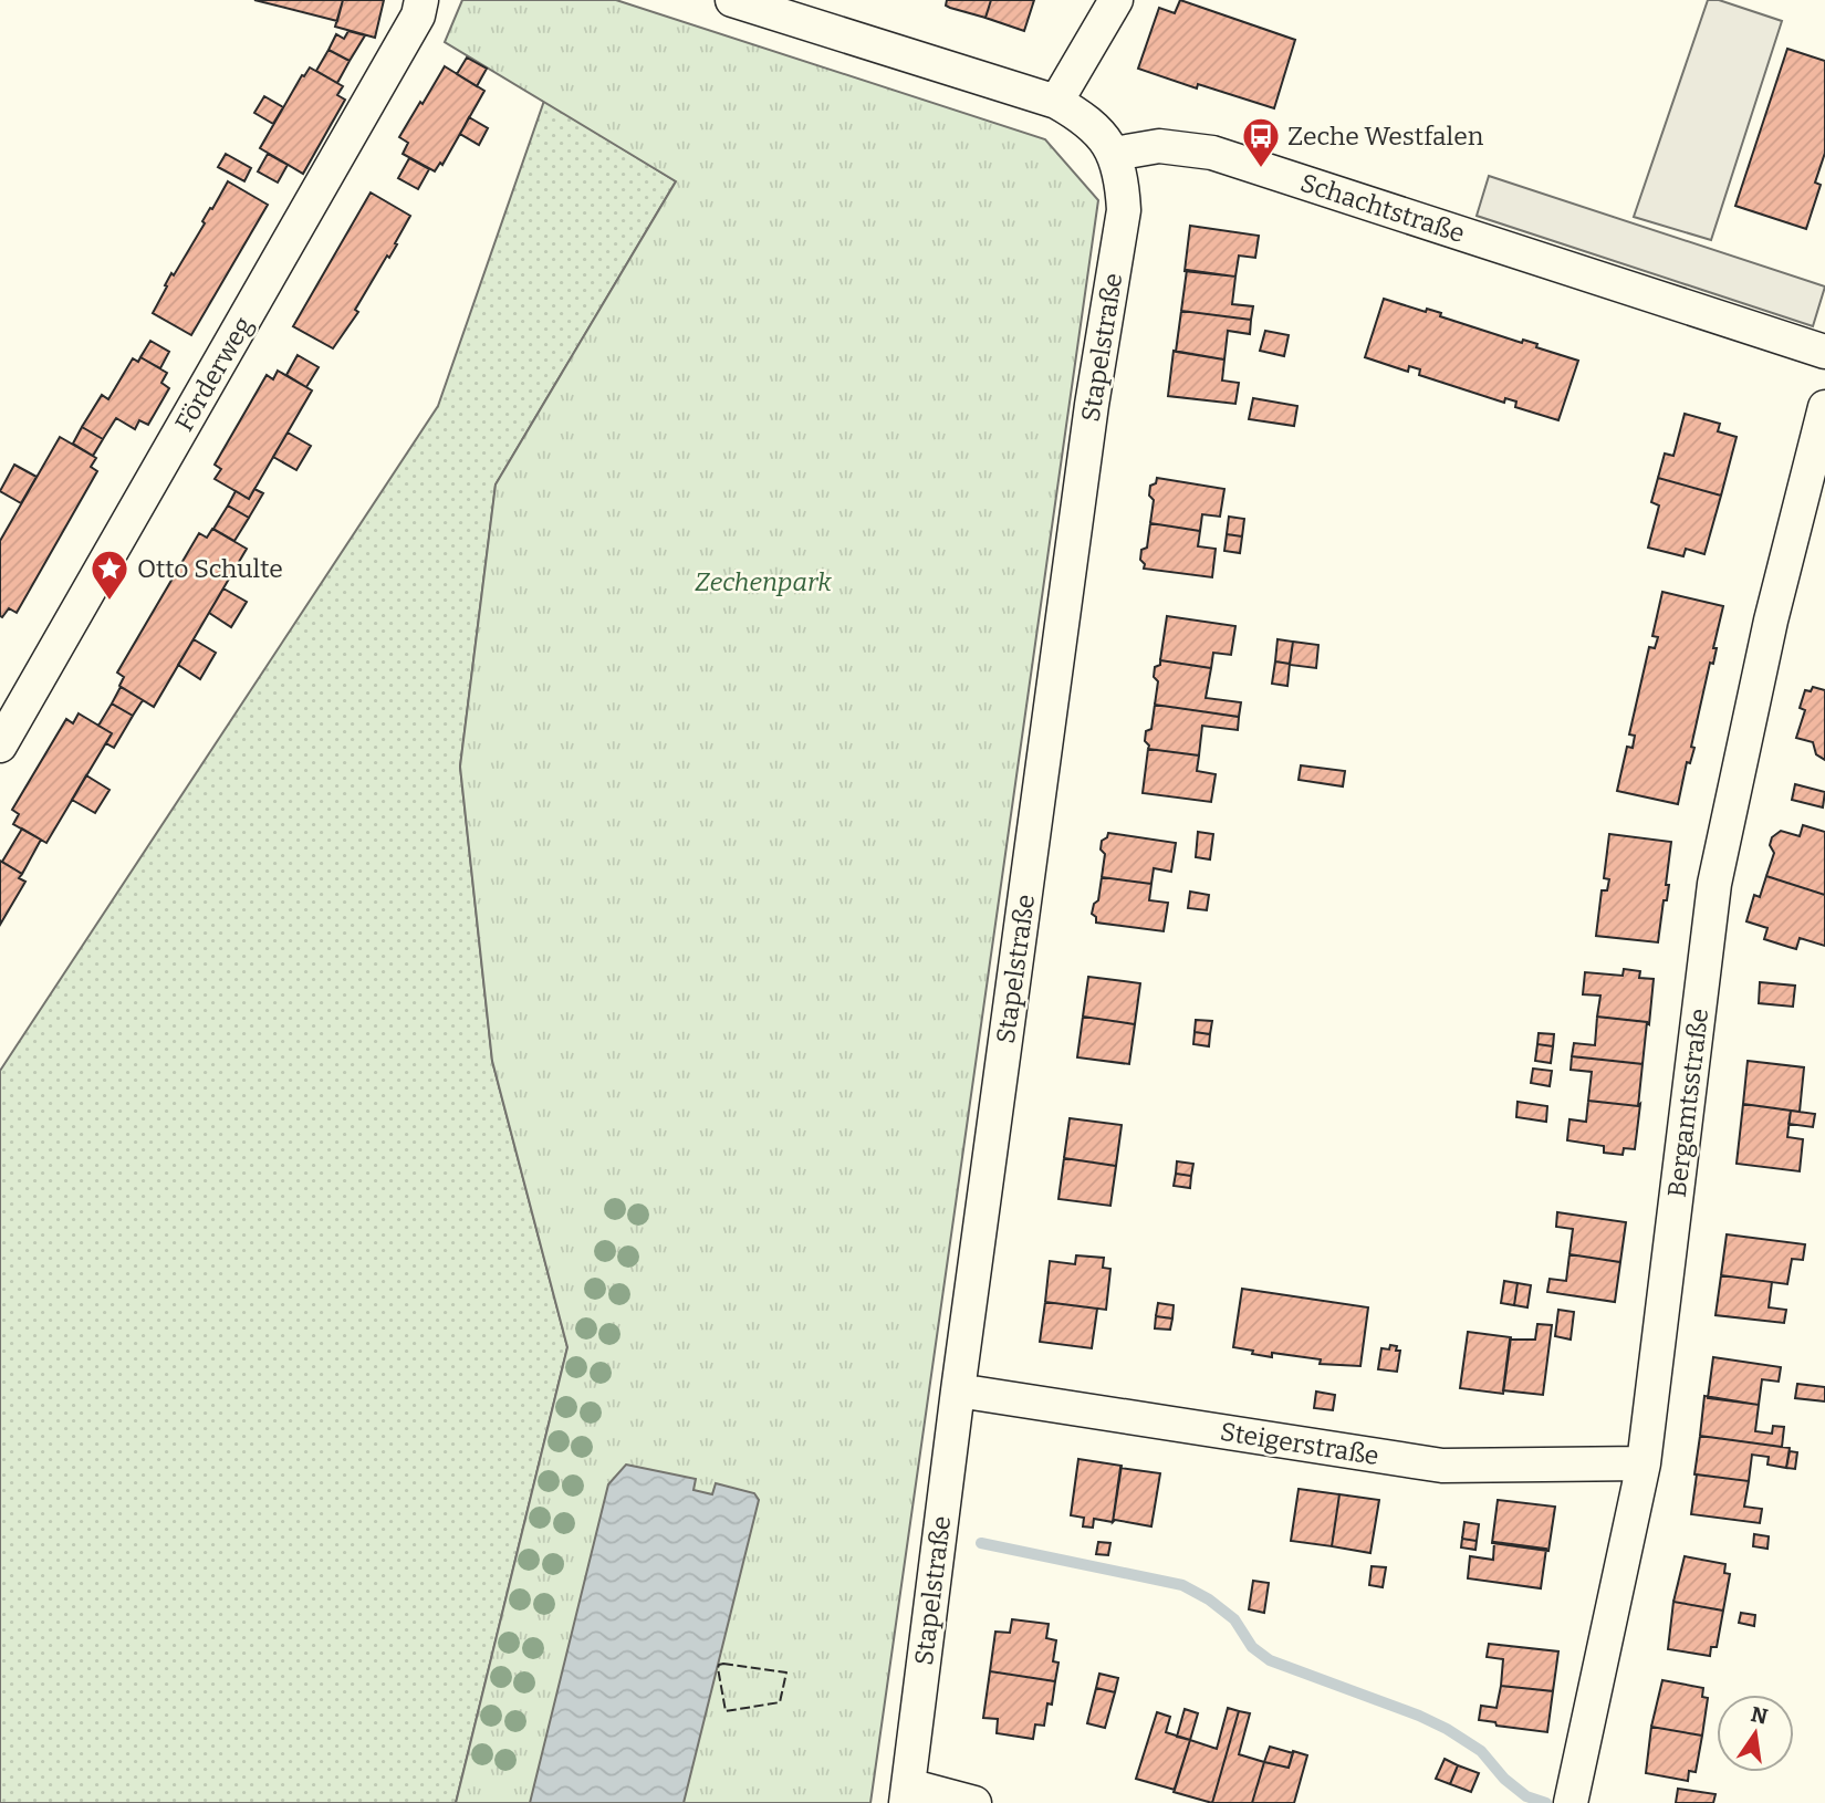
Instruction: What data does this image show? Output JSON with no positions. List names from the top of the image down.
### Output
{
  "streets": {
    "street": [
      "Schachtstraße",
      "Stapelstraße",
      "Förderweg",
      "Bergamtsstraße",
      "Steigerstraße"
    ]
  },
  "crossings": [
    ["Schachtstraße", "Stapelstraße"],
    ["Stapelstraße", "Steigerstraße"],
    ["Bergamtsstraße", "Steigerstraße"]
  ],
  "parks": ["Zechenpark"],
  "places": {
    "bus stop": ["Zeche Westfalen"],
    "place": ["Otto Schulte"]
  },
  "north": "top"
}
